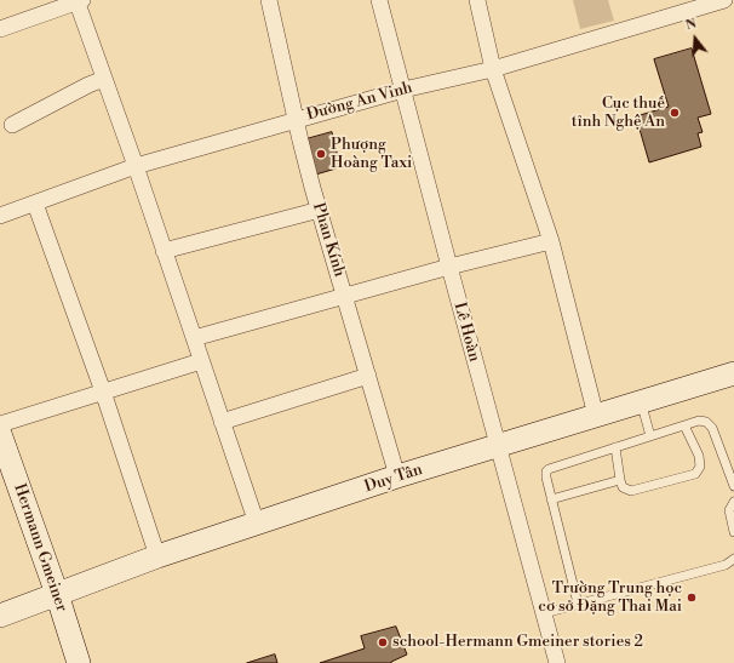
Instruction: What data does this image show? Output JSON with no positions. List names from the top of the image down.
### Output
{
  "streets": {
    "street": [
      "Đường An Vinh",
      "Phan Kính",
      "Lê Hoàn",
      "Duy Tân",
      "Hermann Gmeiner"
    ]
  },
  "crossings": [
    ["Đường An Vinh", "Phan Kính"],
    ["Đường An Vinh", "Lê Hoàn"],
    ["Phan Kính", "Duy Tân"],
    ["Lê Hoàn", "Duy Tân"],
    ["Duy Tân", "Hermann Gmeiner"]
  ],
  "places": [
    "Cục thuế tỉnh Nghệ An",
    "Phượng Hoàng Taxi",
    "Trường Trung học cơ sở Đặng Thai Mai",
    "school-Hermann Gmeiner stories 2"
  ],
  "north": "top"
}
